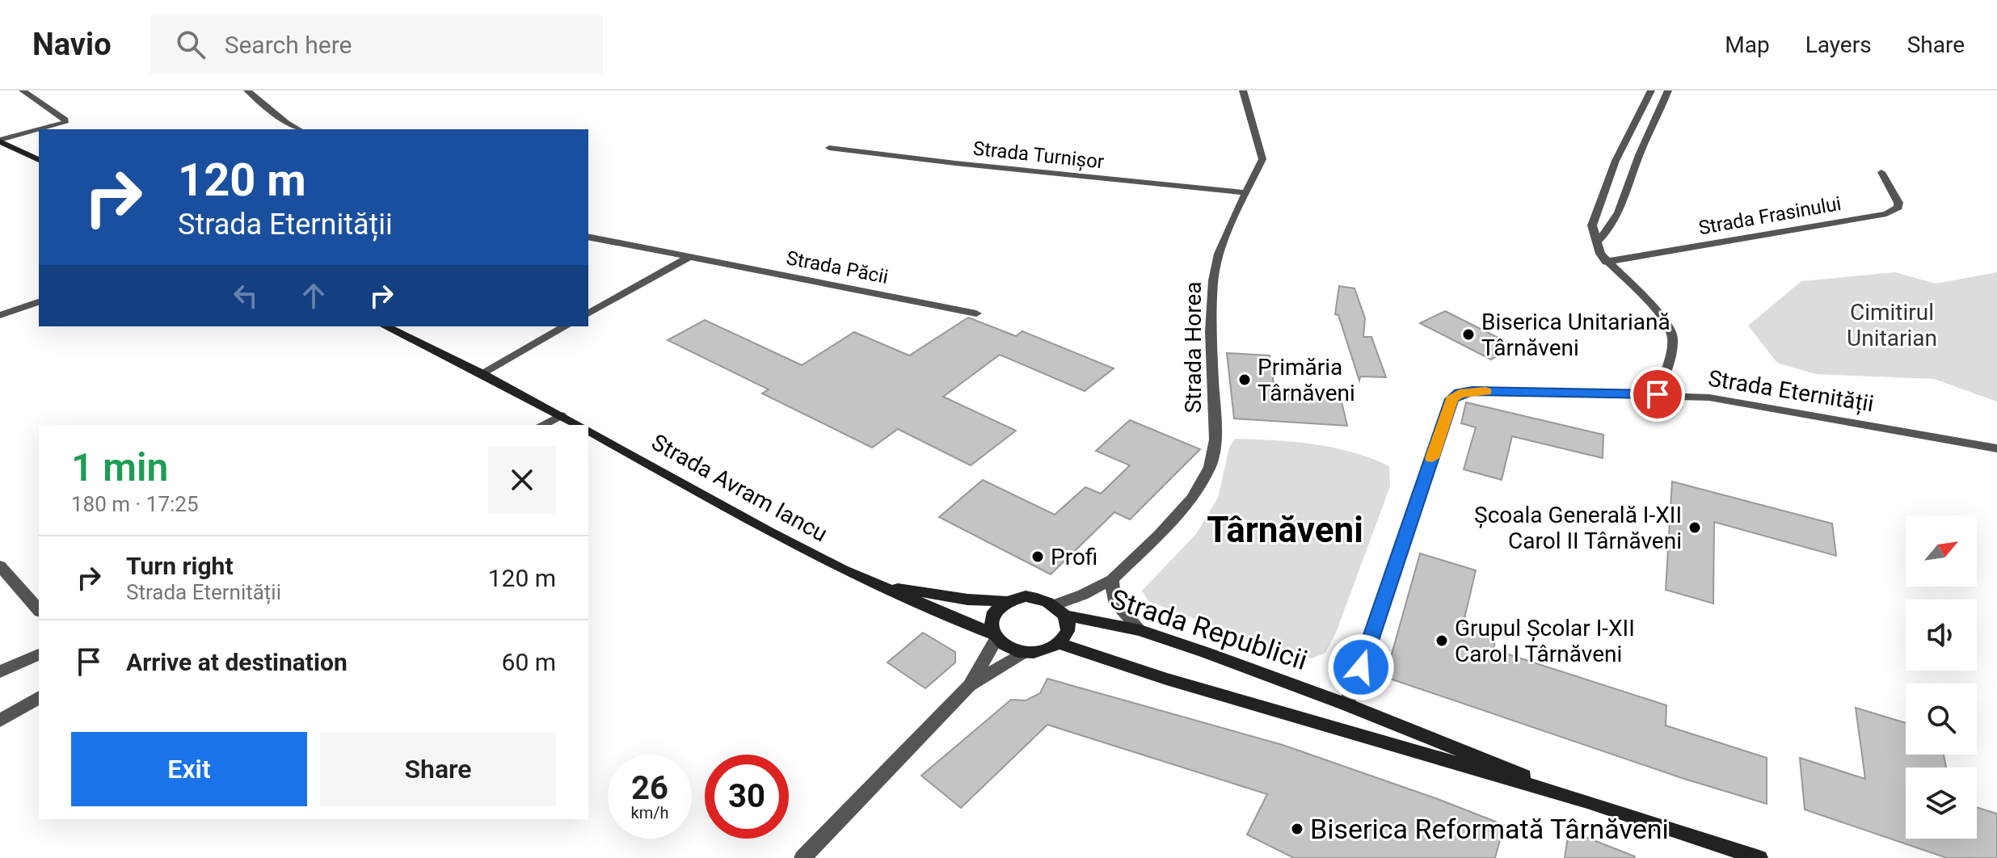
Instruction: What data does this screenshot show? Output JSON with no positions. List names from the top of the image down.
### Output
{
  "streets": {
    "main road": ["Strada Avram Iancu", "Strada Republicii"],
    "street": [
      "Strada Turnișor",
      "Strada Frasinului",
      "Strada Păcii",
      "Strada Horea",
      "Strada Eternității"
    ]
  },
  "crossings": [
    ["Strada Turnișor", "Strada Horea"],
    ["Strada Horea", "Strada Avram Iancu"],
    ["Strada Horea", "Strada Republicii"],
    ["Strada Eternității", "Strada Republicii"],
    ["Strada Avram Iancu", "Strada Republicii"]
  ],
  "districts": ["Târnăveni"],
  "parks": ["Cimitirul Unitarian"],
  "places": [
    "Biserica Unitariană Târnăveni",
    "Primăria Târnăveni",
    "Școala Generală I-XII Carol II Târnăveni",
    "Profi",
    "Grupul Școlar I-XII Carol I Târnăveni",
    "Biserica Reformată Târnăveni"
  ],
  "north": "top right",
  "page": {
    "header": "Navio",
    "search": "Search here",
    "nav": ["Map", "Layers", "Share"],
    "turn": ["120 m", "Strada Eternității"],
    "heading": ["1 min", "180 m · 17:25"],
    "list": [
      {
        "name": "Turn right",
        "note": "Strada Eternității",
        "value": "120 m"
      },
      {
        "name": "Arrive at destination",
        "value": "60 m"
      }
    ],
    "buttons": ["Exit", "Share"],
    "speed": "26 km/h",
    "limit": "30"
  }
}
